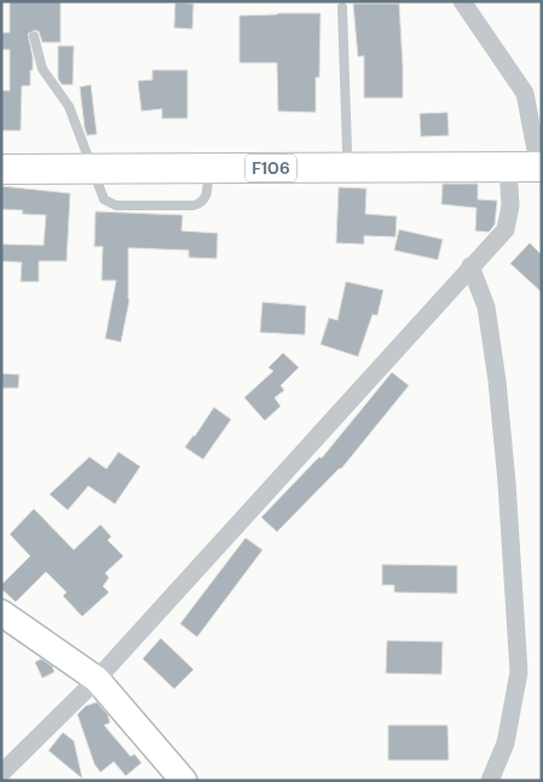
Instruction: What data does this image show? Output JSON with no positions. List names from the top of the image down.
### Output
{
  "streets": {
    "main road": ["F106"]
  }
}
